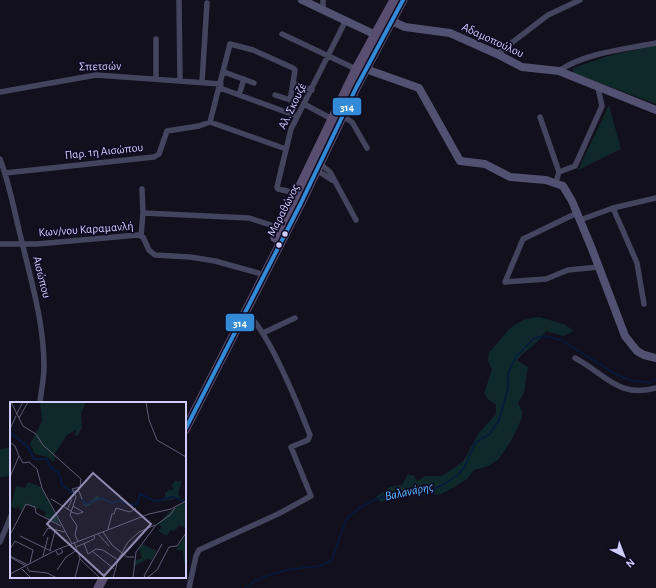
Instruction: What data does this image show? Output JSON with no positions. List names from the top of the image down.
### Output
{
  "streets": {
    "main road": ["Μαραθώνος"],
    "street": [
      "Αδαμοπούλου",
      "Σπετσών",
      "Αλ. Σκουζέ",
      "Παρ. 1η Αισώπου",
      "Κων/νου Καραμανλή",
      "Αισώπου"
    ]
  },
  "crossings": [
    ["Αδαμοπούλου", "Μαραθώνος"],
    ["Σπετσών", "Αλ. Σκουζέ"],
    ["Αλ. Σκουζέ", "Μαραθώνος"],
    ["Παρ. 1η Αισώπου", "Αισώπου"],
    ["Μαραθώνος", "Κων/νου Καραμανλή"],
    ["Κων/νου Καραμανλή", "Αισώπου"]
  ],
  "water": ["Βαλανάρης"],
  "lines": ["transit line 314"],
  "north": "bottom right"
}
